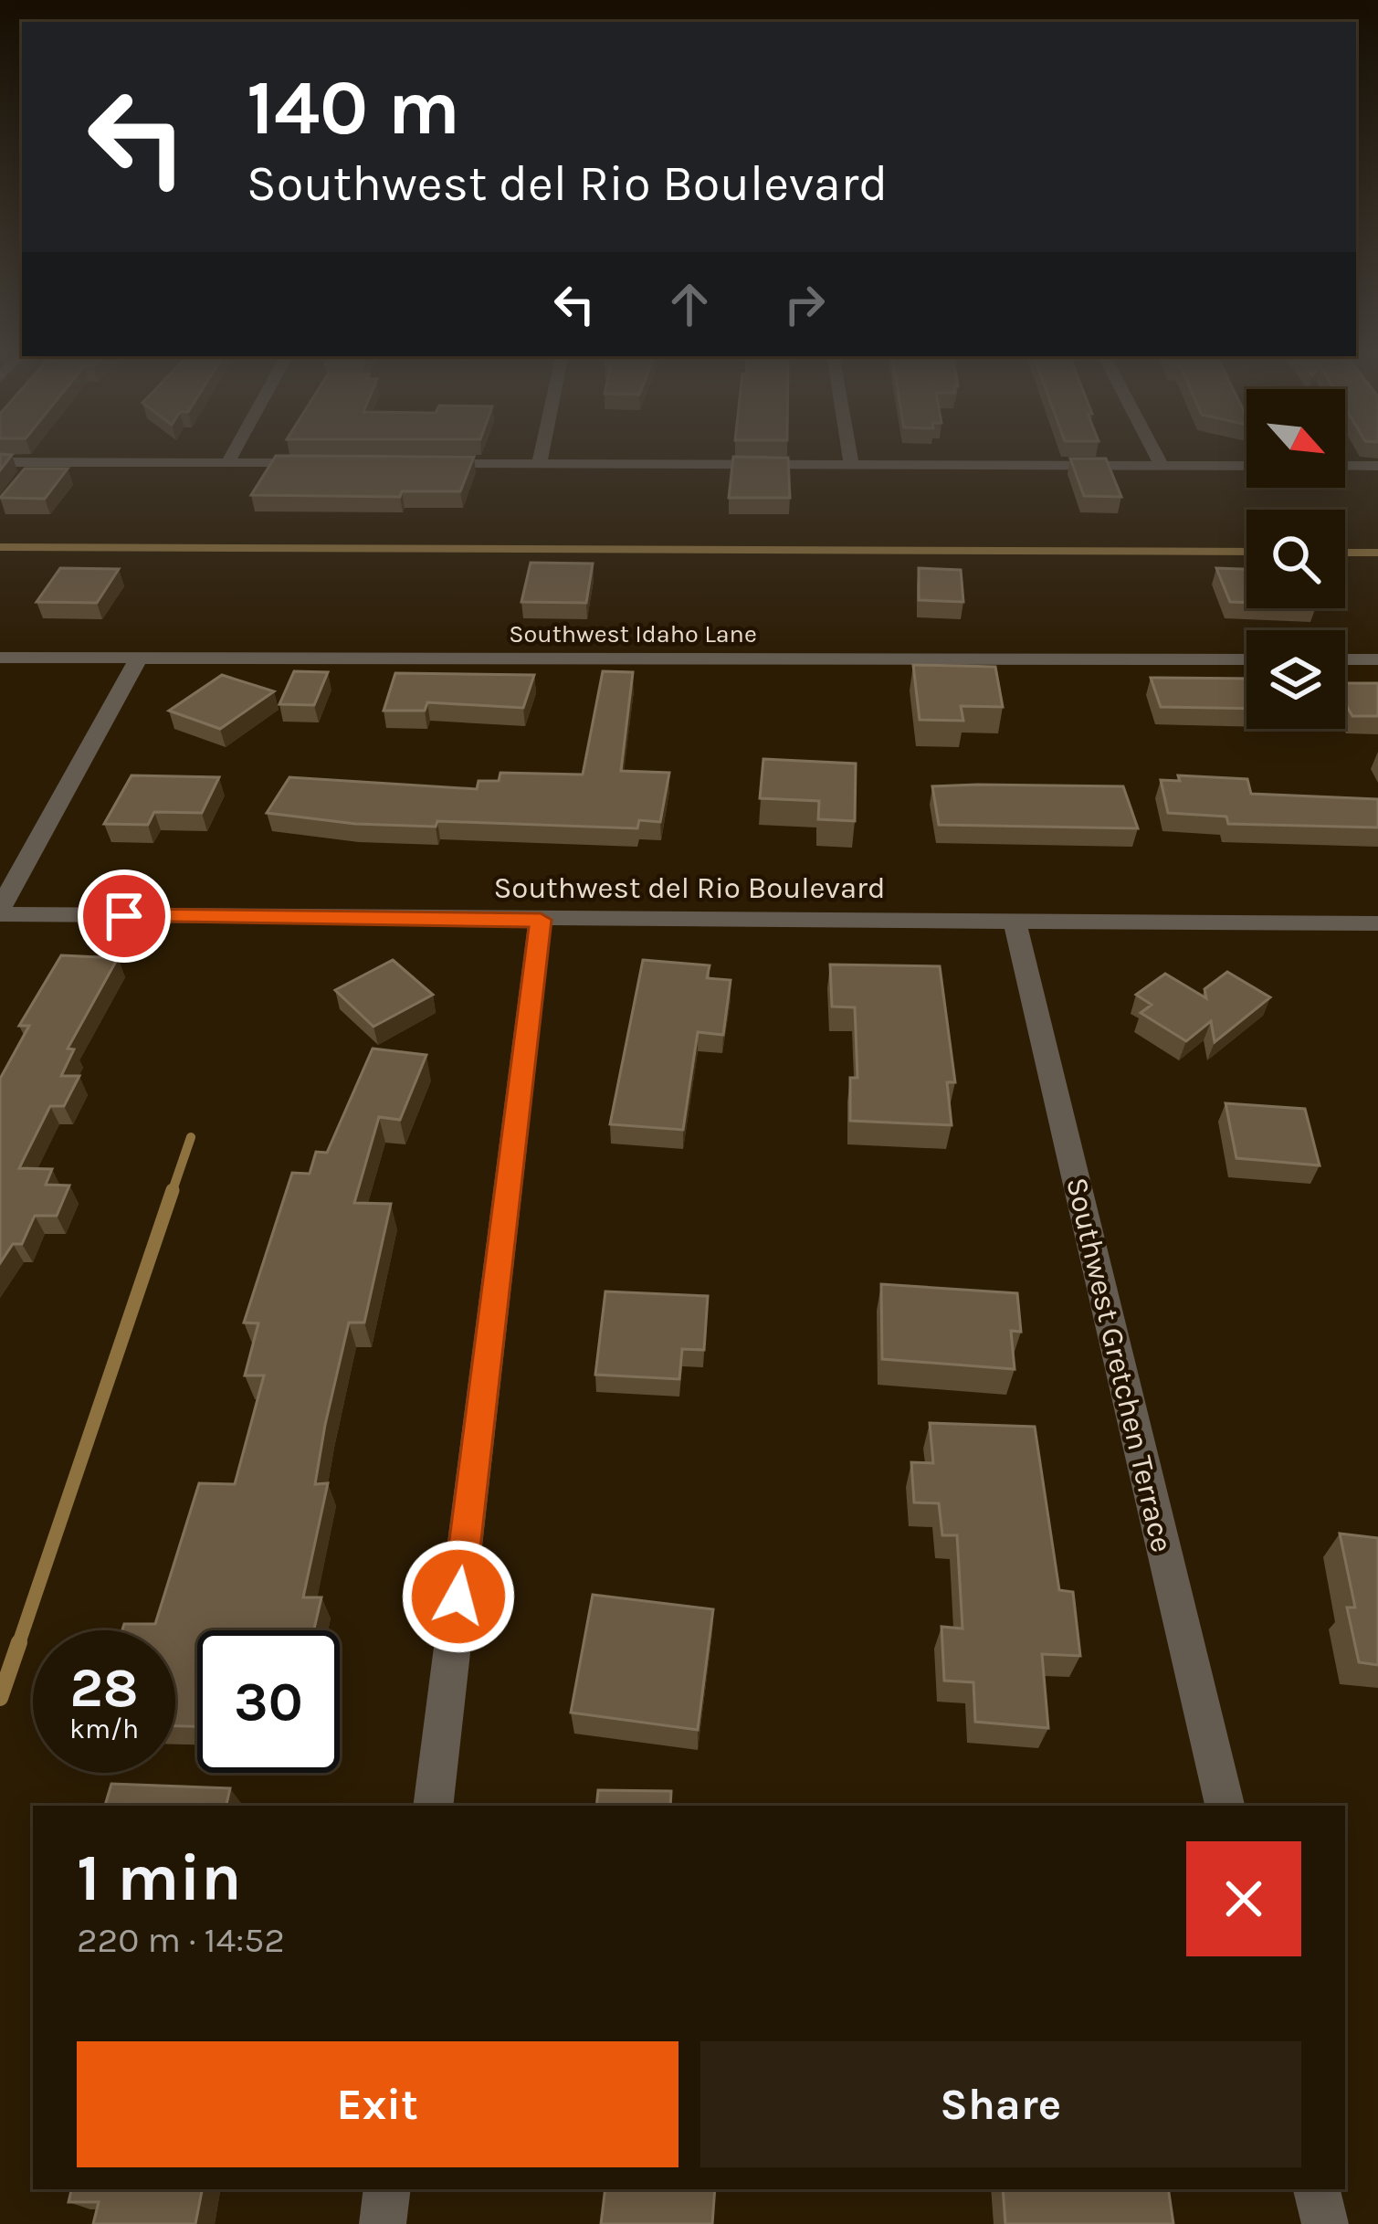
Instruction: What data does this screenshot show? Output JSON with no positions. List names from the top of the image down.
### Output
{
  "streets": {
    "street": ["Southwest Idaho Lane", "Southwest del Rio Boulevard", "Southwest Gretchen Terrace"]
  },
  "crossings": [
    ["Southwest del Rio Boulevard", "Southwest Gretchen Terrace"]
  ],
  "north": "bottom right",
  "page": {
    "turn": ["140 m", "Southwest del Rio Boulevard"],
    "speed": "28 km/h",
    "limit": "30",
    "heading": ["1 min", "220 m · 14:52"],
    "buttons": ["Exit", "Share"]
  }
}
